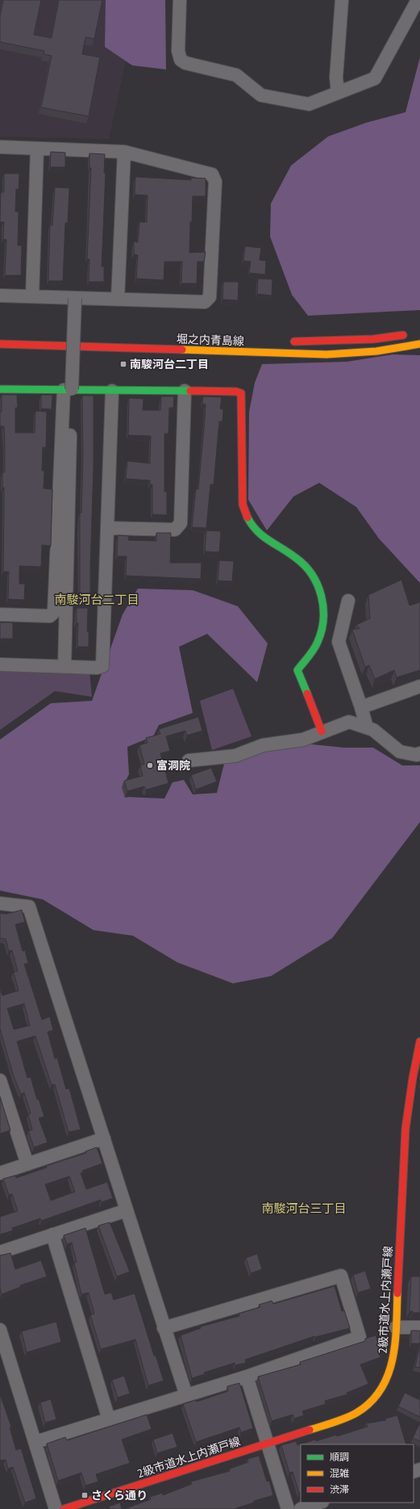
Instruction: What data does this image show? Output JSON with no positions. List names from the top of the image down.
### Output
{
  "streets": {
    "street": ["堀之内青島線", "2級市道水上内瀬戸線"]
  },
  "districts": ["南駿河台二丁目", "南駿河台三丁目"],
  "places": {
    "transit": ["南駿河台二丁目", "さくら通り"],
    "other": ["富洞院"]
  },
  "legend": ["順調", "混雑", "渋滞"]
}
